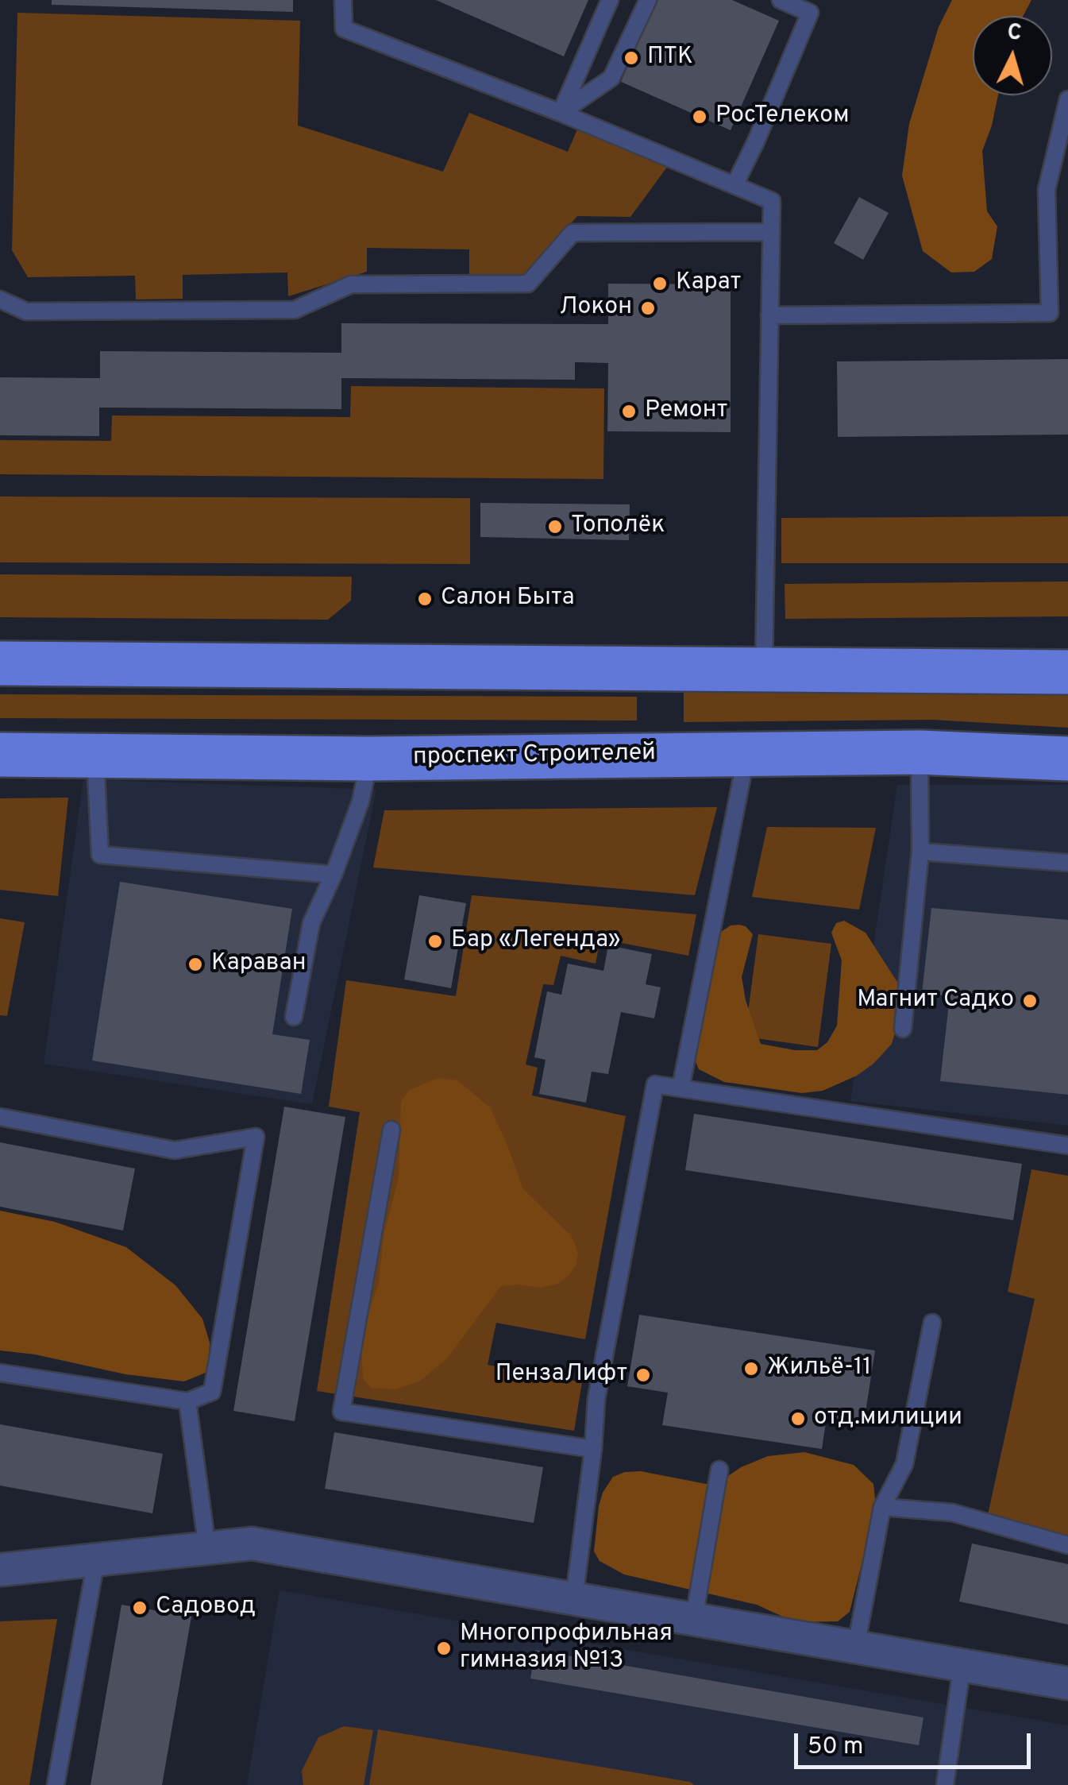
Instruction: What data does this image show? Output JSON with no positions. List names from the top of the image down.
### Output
{
  "streets": {
    "main road": ["проспект Строителей"]
  },
  "places": [
    "ПТК",
    "РосТелеком",
    "Карат",
    "Локон",
    "Ремонт",
    "Тополёк",
    "Салон Быта",
    "Бар «Легенда»",
    "Караван",
    "Магнит Садко",
    "Жильё-11",
    "ПензаЛифт",
    "отд.милиции",
    "Садовод",
    "Многопрофильная гимназия №13"
  ],
  "scale_bar": "50 m",
  "north": "top"
}
